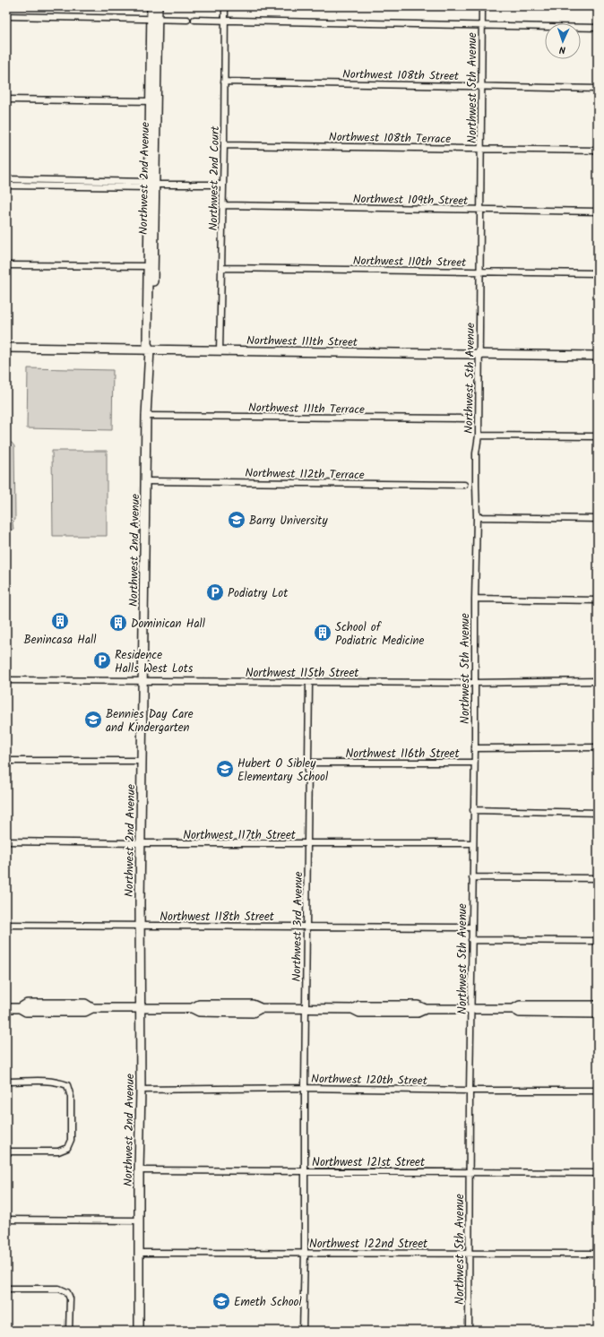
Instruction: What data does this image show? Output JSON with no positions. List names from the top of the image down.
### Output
{
  "streets": {
    "street": [
      "Northwest 108th Street",
      "Northwest 5th Avenue",
      "Northwest 108th Terrace",
      "Northwest 2nd Avenue",
      "Northwest 2nd Court",
      "Northwest 109th Street",
      "Northwest 110th Street",
      "Northwest 111th Street",
      "Northwest 111th Terrace",
      "Northwest 112th Terrace",
      "Northwest 115th Street",
      "Northwest 116th Street",
      "Northwest 117th Street",
      "Northwest 118th Street",
      "Northwest 3rd Avenue",
      "Northwest 120th Street",
      "Northwest 121st Street",
      "Northwest 122nd Street"
    ]
  },
  "crossings": [
    ["Northwest 108th Street", "Northwest 5th Avenue"],
    ["Northwest 108th Street", "Northwest 2nd Court"],
    ["Northwest 5th Avenue", "Northwest 108th Terrace"],
    ["Northwest 5th Avenue", "Northwest 109th Street"],
    ["Northwest 5th Avenue", "Northwest 110th Street"],
    ["Northwest 5th Avenue", "Northwest 111th Street"],
    ["Northwest 5th Avenue", "Northwest 115th Street"],
    ["Northwest 5th Avenue", "Northwest 116th Street"],
    ["Northwest 5th Avenue", "Northwest 117th Street"],
    ["Northwest 5th Avenue", "Northwest 118th Street"],
    ["Northwest 5th Avenue", "Northwest 120th Street"],
    ["Northwest 5th Avenue", "Northwest 121st Street"],
    ["Northwest 5th Avenue", "Northwest 122nd Street"],
    ["Northwest 108th Terrace", "Northwest 2nd Court"],
    ["Northwest 2nd Avenue", "Northwest 111th Street"],
    ["Northwest 2nd Avenue", "Northwest 111th Terrace"],
    ["Northwest 2nd Avenue", "Northwest 112th Terrace"],
    ["Northwest 2nd Avenue", "Northwest 115th Street"],
    ["Northwest 2nd Avenue", "Northwest 117th Street"],
    ["Northwest 2nd Avenue", "Northwest 118th Street"],
    ["Northwest 2nd Avenue", "Northwest 120th Street"],
    ["Northwest 2nd Avenue", "Northwest 121st Street"],
    ["Northwest 2nd Avenue", "Northwest 122nd Street"],
    ["Northwest 2nd Court", "Northwest 109th Street"],
    ["Northwest 2nd Court", "Northwest 110th Street"],
    ["Northwest 2nd Court", "Northwest 111th Street"],
    ["Northwest 115th Street", "Northwest 3rd Avenue"],
    ["Northwest 116th Street", "Northwest 3rd Avenue"],
    ["Northwest 117th Street", "Northwest 3rd Avenue"],
    ["Northwest 118th Street", "Northwest 3rd Avenue"],
    ["Northwest 3rd Avenue", "Northwest 120th Street"],
    ["Northwest 3rd Avenue", "Northwest 121st Street"],
    ["Northwest 3rd Avenue", "Northwest 122nd Street"]
  ],
  "places": {
    "school or university": [
      "Barry University",
      "Bennies Day Care and Kindergarten",
      "Hubert O Sibley Elementary School",
      "Emeth School"
    ],
    "parking": ["Podiatry Lot", "Residence Halls West Lots"],
    "building": ["Benincasa Hall", "Dominican Hall", "School of Podiatric Medicine"]
  },
  "north": "bottom"
}
